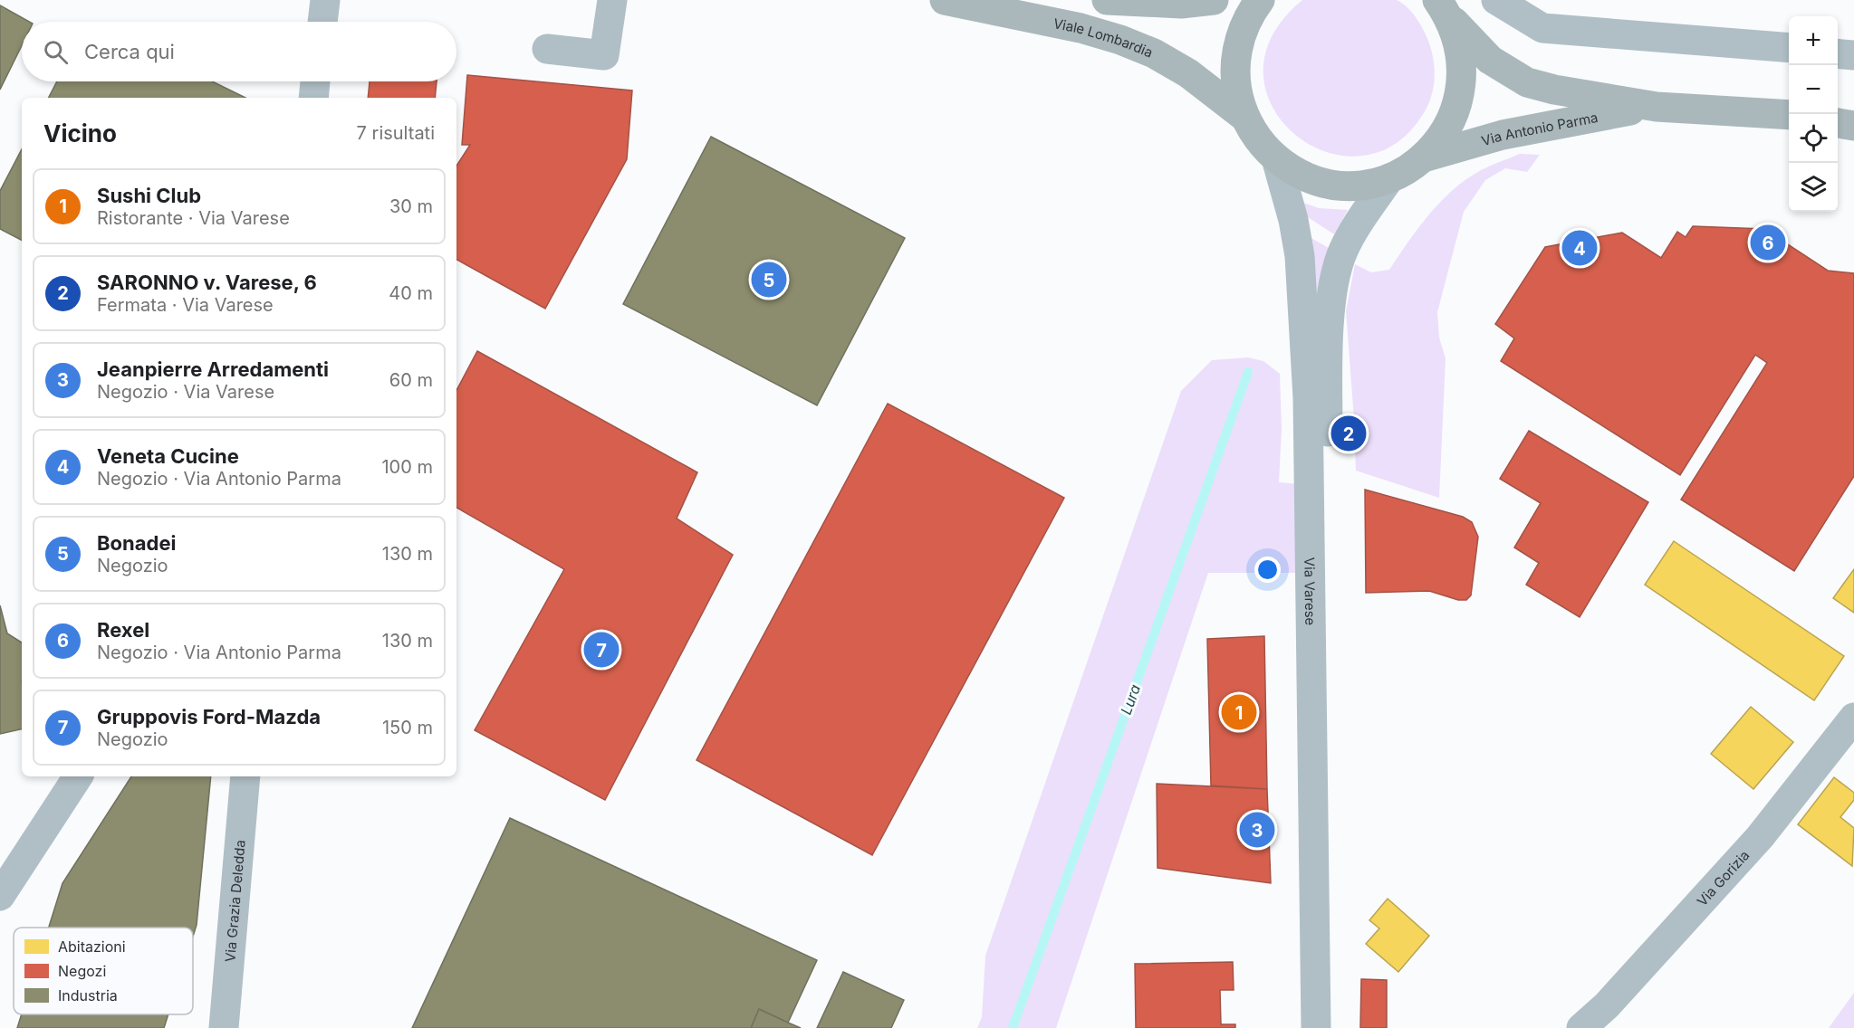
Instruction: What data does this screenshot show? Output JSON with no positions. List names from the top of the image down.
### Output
{
  "streets": {
    "main road": ["Viale Lombardia", "Via Antonio Parma"],
    "street": ["Via Varese", "Via Gorizia", "Via Grazia Deledda"]
  },
  "water": ["Lura"],
  "legend": ["Abitazioni", "Negozi", "Industria"],
  "page": {
    "map_buttons": ["+", "−"],
    "search": "Cerca qui",
    "heading": ["Vicino", "7 risultati"],
    "list": [
      {
        "mark": "1",
        "name": "Sushi Club",
        "note": "Ristorante · Via Varese",
        "value": "30 m"
      },
      {
        "mark": "2",
        "name": "SARONNO v. Varese, 6",
        "note": "Fermata · Via Varese",
        "value": "40 m"
      },
      {
        "mark": "3",
        "name": "Jeanpierre Arredamenti",
        "note": "Negozio · Via Varese",
        "value": "60 m"
      },
      {
        "mark": "4",
        "name": "Veneta Cucine",
        "note": "Negozio · Via Antonio Parma",
        "value": "100 m"
      },
      {
        "mark": "5",
        "name": "Bonadei",
        "note": "Negozio",
        "value": "130 m"
      },
      {
        "mark": "6",
        "name": "Rexel",
        "note": "Negozio · Via Antonio Parma",
        "value": "130 m"
      },
      {
        "mark": "7",
        "name": "Gruppovis Ford-Mazda",
        "note": "Negozio",
        "value": "150 m"
      }
    ],
    "pins": [
      "6",
      "4",
      "5",
      "2",
      "7",
      "1",
      "3"
    ]
  }
}
